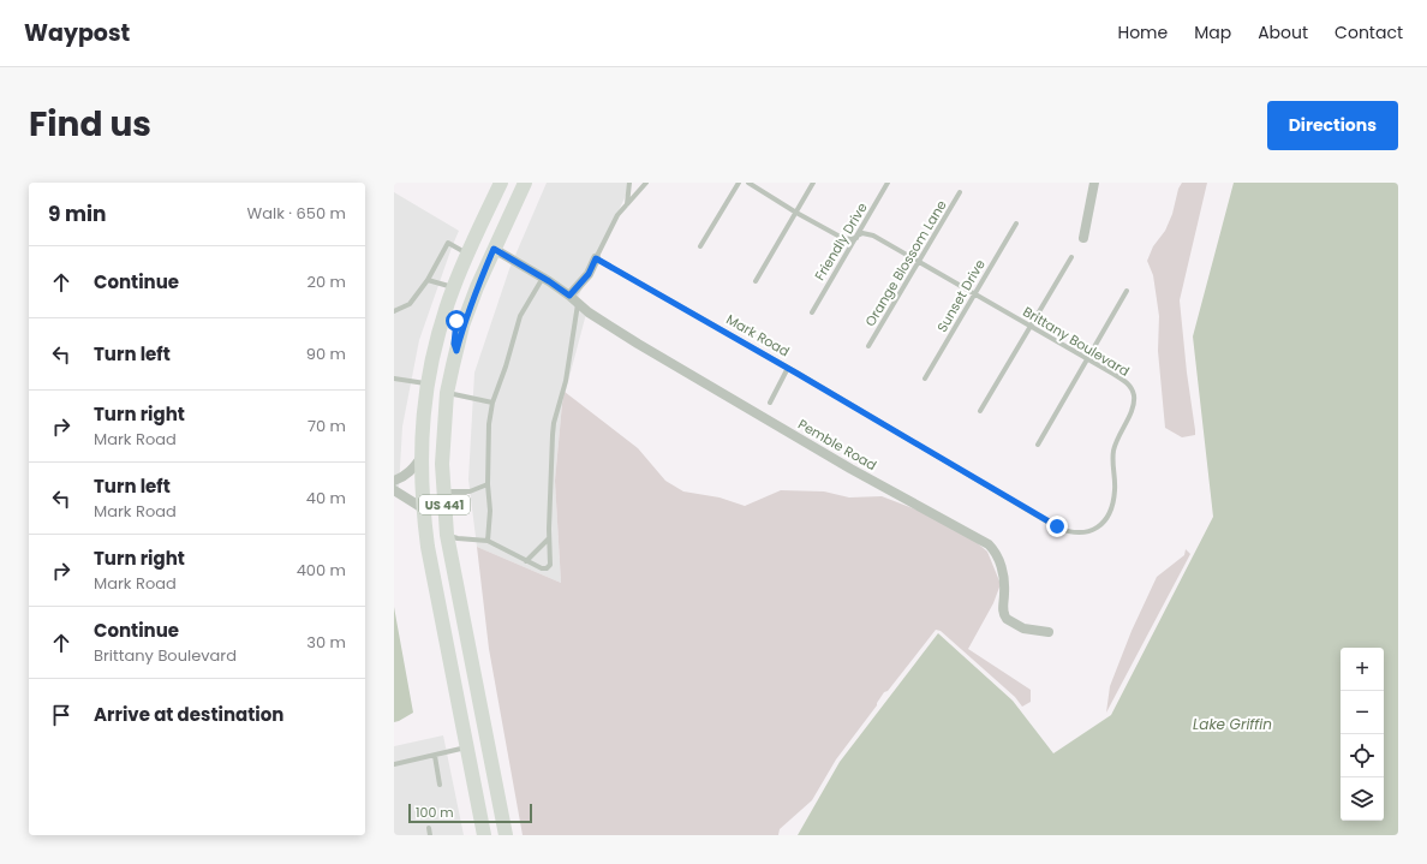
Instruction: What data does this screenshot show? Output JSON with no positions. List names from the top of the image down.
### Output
{
  "streets": {
    "main road": ["US 441"],
    "street": ["Pemble Road"],
    "lane": [
      "Friendly Drive",
      "Orange Blossom Lane",
      "Sunset Drive",
      "Mark Road",
      "Brittany Boulevard"
    ]
  },
  "crossings": [
    ["Friendly Drive", "Brittany Boulevard"],
    ["Orange Blossom Lane", "Brittany Boulevard"],
    ["Sunset Drive", "Brittany Boulevard"],
    ["Mark Road", "Brittany Boulevard"]
  ],
  "water": ["Lake Griffin"],
  "scale_bar": "100 m",
  "page": {
    "header": "Waypost",
    "nav": [
      "Home",
      "Map",
      "About",
      "Contact"
    ],
    "title": "Find us",
    "buttons": "Directions",
    "heading": ["9 min", "Walk · 650 m"],
    "list": [
      ["Continue", "20 m"],
      ["Turn left", "90 m"],
      ["Turn right", "Mark Road", "70 m"],
      ["Turn left", "Mark Road", "40 m"],
      ["Turn right", "Mark Road", "400 m"],
      ["Continue", "Brittany Boulevard", "30 m"],
      "Arrive at destination"
    ],
    "map_buttons": ["+", "−"],
    "scale": "100 m"
  }
}
